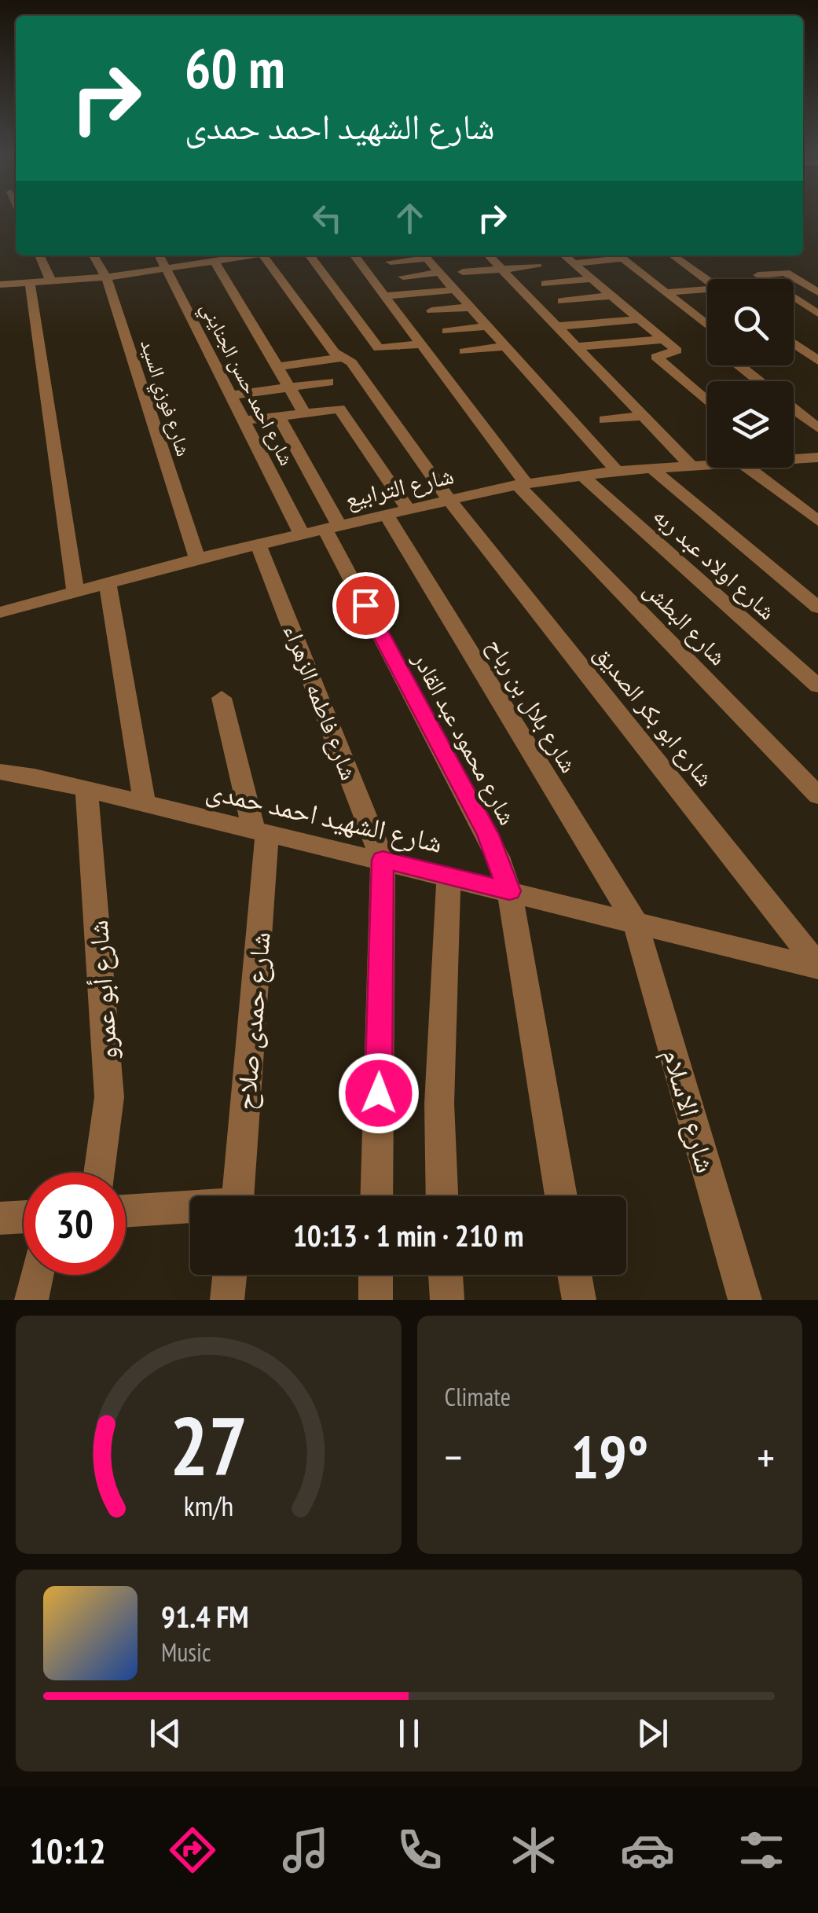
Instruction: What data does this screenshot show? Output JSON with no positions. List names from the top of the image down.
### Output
{
  "streets": {
    "street": [
      "شارع احمد حسن الجنايني",
      "شارع فوزي السيد",
      "شارع الترابيع",
      "شارع اولاد عبد ربه",
      "شارع البطش",
      "شارع فاطمه الزهراء",
      "شارع بلال بن رباح",
      "شارع ابو بكر الصديق",
      "شارع محمود عبد القادر",
      "شارع الشهيد احمد حمدى",
      "شارع أبو عمرو",
      "شارع حمدى صلاح",
      "شارع الاسلام"
    ]
  },
  "crossings": [
    ["شارع احمد حسن الجنايني", "شارع الترابيع"],
    ["شارع فوزي السيد", "شارع الترابيع"],
    ["شارع الترابيع", "شارع اولاد عبد ربه"],
    ["شارع الترابيع", "شارع البطش"],
    ["شارع الترابيع", "شارع فاطمه الزهراء"],
    ["شارع الترابيع", "شارع بلال بن رباح"],
    ["شارع الترابيع", "شارع ابو بكر الصديق"],
    ["شارع الترابيع", "شارع محمود عبد القادر"],
    ["شارع فاطمه الزهراء", "شارع الشهيد احمد حمدى"],
    ["شارع بلال بن رباح", "شارع الشهيد احمد حمدى"],
    ["شارع بلال بن رباح", "شارع الاسلام"],
    ["شارع ابو بكر الصديق", "شارع الشهيد احمد حمدى"],
    ["شارع محمود عبد القادر", "شارع الشهيد احمد حمدى"],
    ["شارع الشهيد احمد حمدى", "شارع أبو عمرو"],
    ["شارع الشهيد احمد حمدى", "شارع حمدى صلاح"],
    ["شارع الشهيد احمد حمدى", "شارع الاسلام"]
  ],
  "page": {
    "turn": ["60 m", "شارع الشهيد احمد حمدى"],
    "limit": "30",
    "trip": "10:13 · 1 min · 210 m",
    "tile": "Climate",
    "heat": ["−", "19°", "+"],
    "song": ["91.4 FM", "Music"],
    "tabs": "10:12",
    "gauge": ["27", "km/h"]
  }
}
